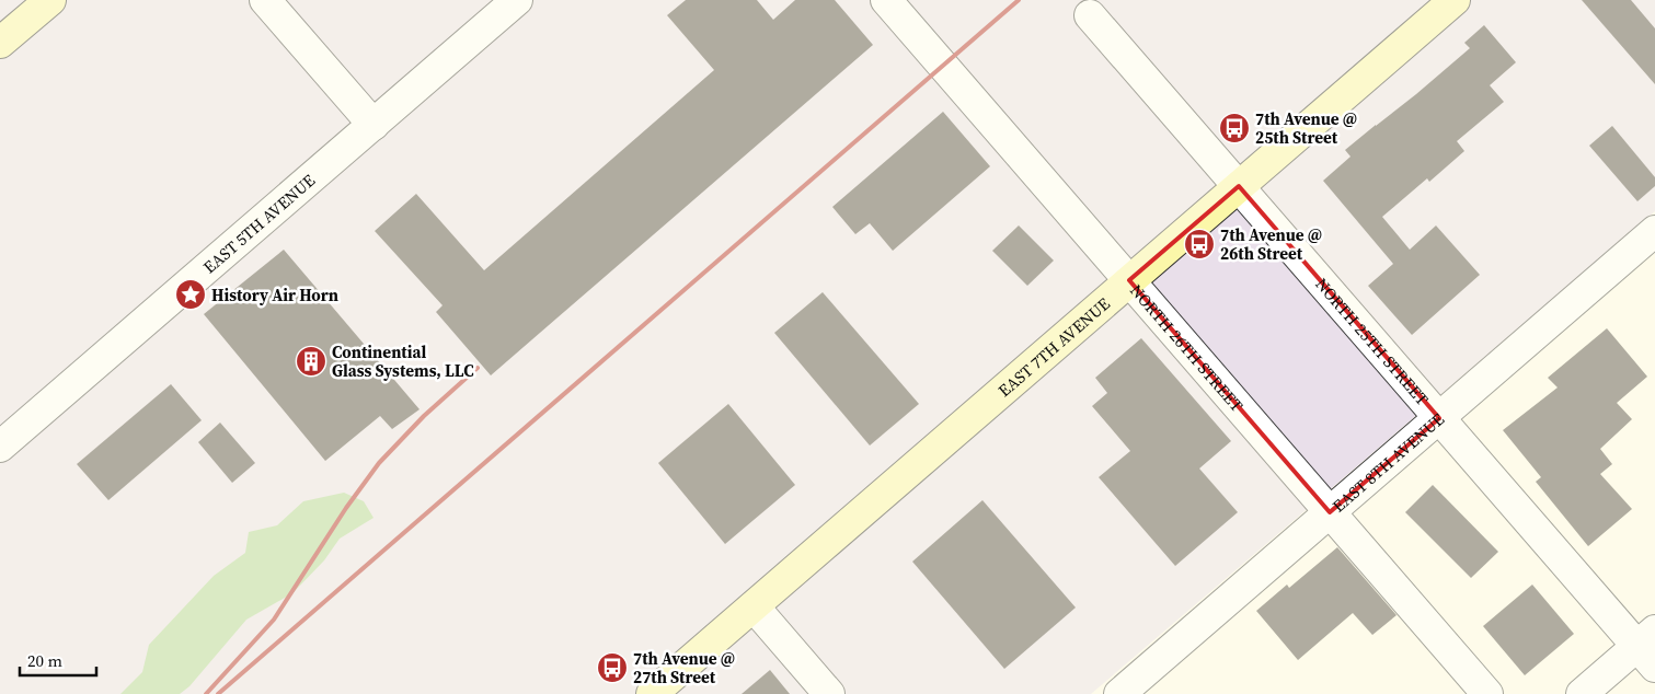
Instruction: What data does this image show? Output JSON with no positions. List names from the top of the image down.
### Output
{
  "streets": {
    "street": [
      "EAST 5TH AVENUE",
      "NORTH 25TH STREET",
      "EAST 7TH AVENUE",
      "NORTH 26TH STREET",
      "EAST 8TH AVENUE"
    ]
  },
  "crossings": [
    ["NORTH 25TH STREET", "EAST 7TH AVENUE"],
    ["NORTH 25TH STREET", "EAST 8TH AVENUE"],
    ["EAST 7TH AVENUE", "NORTH 26TH STREET"],
    ["NORTH 26TH STREET", "EAST 8TH AVENUE"]
  ],
  "places": {
    "bus stop": ["7th Avenue @ 25th Street", "7th Avenue @ 26th Street", "7th Avenue @ 27th Street"],
    "place": ["History Air Horn"],
    "building": ["Continential Glass Systems, LLC"]
  },
  "scale_bar": "20 m"
}
